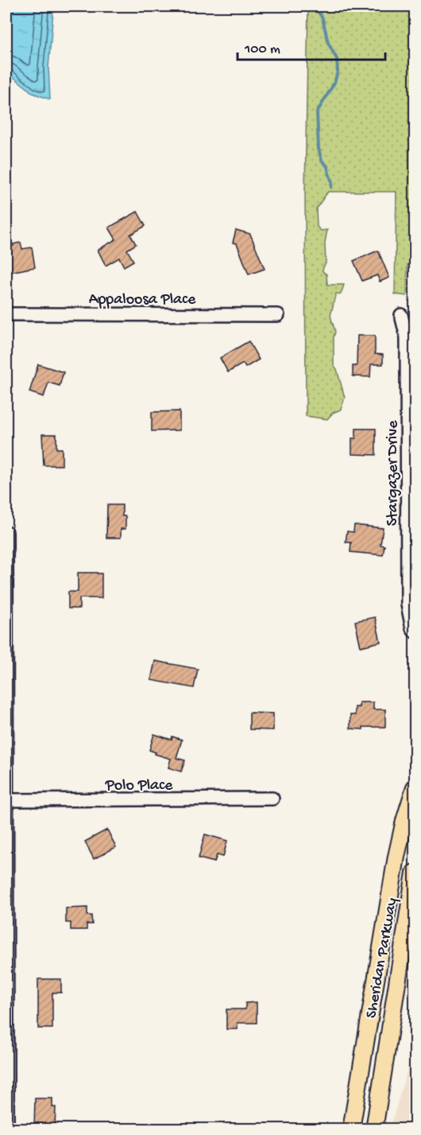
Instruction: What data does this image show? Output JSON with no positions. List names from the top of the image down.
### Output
{
  "streets": {
    "main road": ["Sheridan Parkway"],
    "street": ["Appaloosa Place", "Stargazer Drive", "Polo Place"]
  },
  "scale_bar": "100 m"
}
